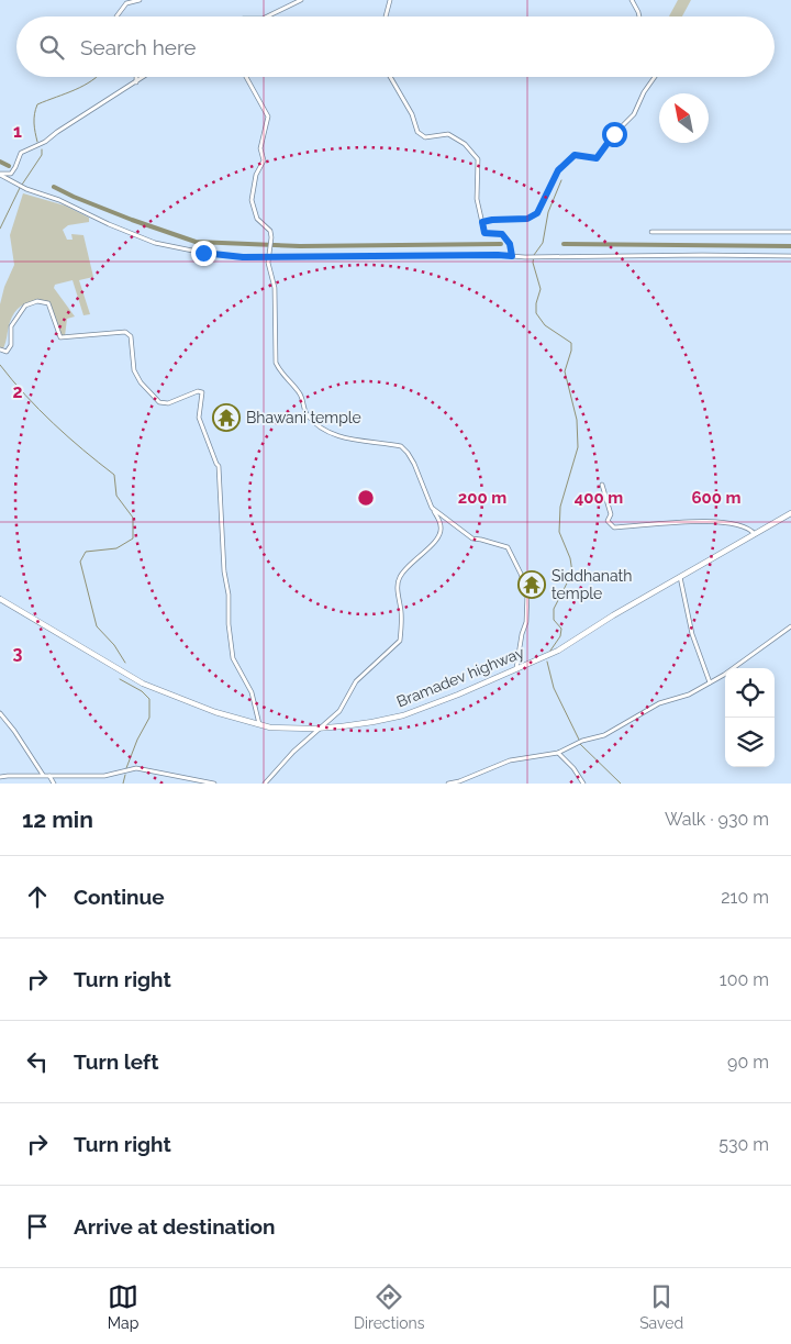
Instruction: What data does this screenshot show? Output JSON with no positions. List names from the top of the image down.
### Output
{
  "streets": {
    "street": ["Bramadev highway"]
  },
  "places": {
    "temple": ["Bhawani temple", "Siddhanath temple"]
  },
  "north": "top left",
  "page": {
    "search": "Search here",
    "heading": ["12 min", "Walk · 930 m"],
    "list": [
      ["Continue", "210 m"],
      ["Turn right", "100 m"],
      ["Turn left", "90 m"],
      ["Turn right", "530 m"],
      "Arrive at destination"
    ],
    "nav": ["Map", "Directions", "Saved"]
  },
  "grid": {
    "rows": ["1", "2", "3"]
  },
  "rings": ["200 m", "400 m", "600 m"]
}
